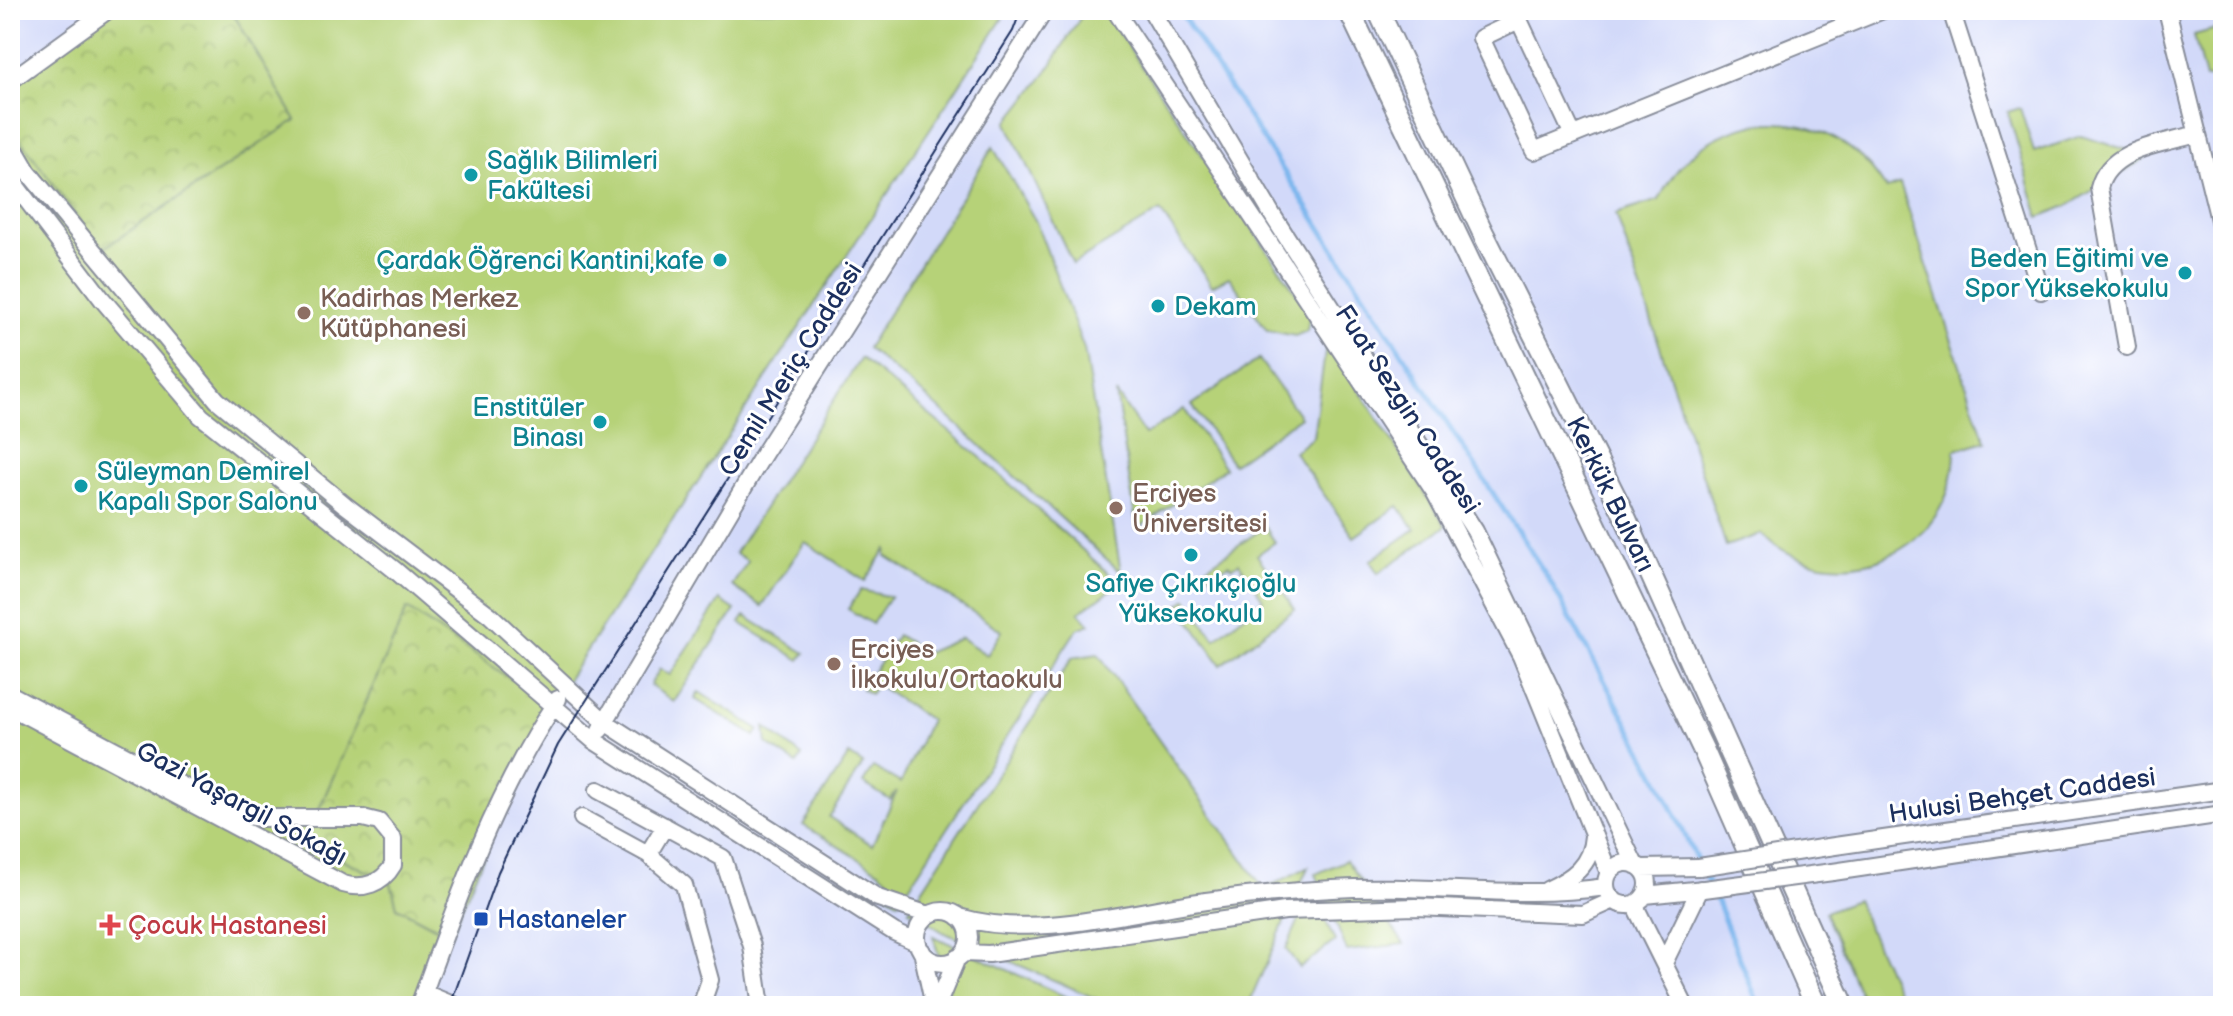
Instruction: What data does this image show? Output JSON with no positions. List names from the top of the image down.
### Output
{
  "streets": {
    "main road": ["Kerkük Bulvarı"],
    "street": [
      "Cemil Meriç Caddesi",
      "Fuat Sezgin Caddesi",
      "Hulusi Behçet Caddesi",
      "Gazi Yaşargil Sokağı"
    ]
  },
  "crossings": [
    ["Fuat Sezgin Caddesi", "Hulusi Behçet Caddesi"]
  ],
  "places": {
    "other": [
      "Sağlık Bilimleri Fakültesi",
      "Çardak Öğrenci Kantini,kafe",
      "Beden Eğitimi ve Spor Yüksekokulu",
      "Dekam",
      "Kadirhas Merkez Kütüphanesi",
      "Enstitüler Binası",
      "Süleyman Demirel Kapalı Spor Salonu",
      "Erciyes Üniversitesi",
      "Safiye Çıkrıkçıoğlu Yüksekokulu",
      "Erciyes İlkokulu/Ortaokulu"
    ],
    "transit": ["Hastaneler"],
    "health": ["Çocuk Hastanesi"]
  }
}
